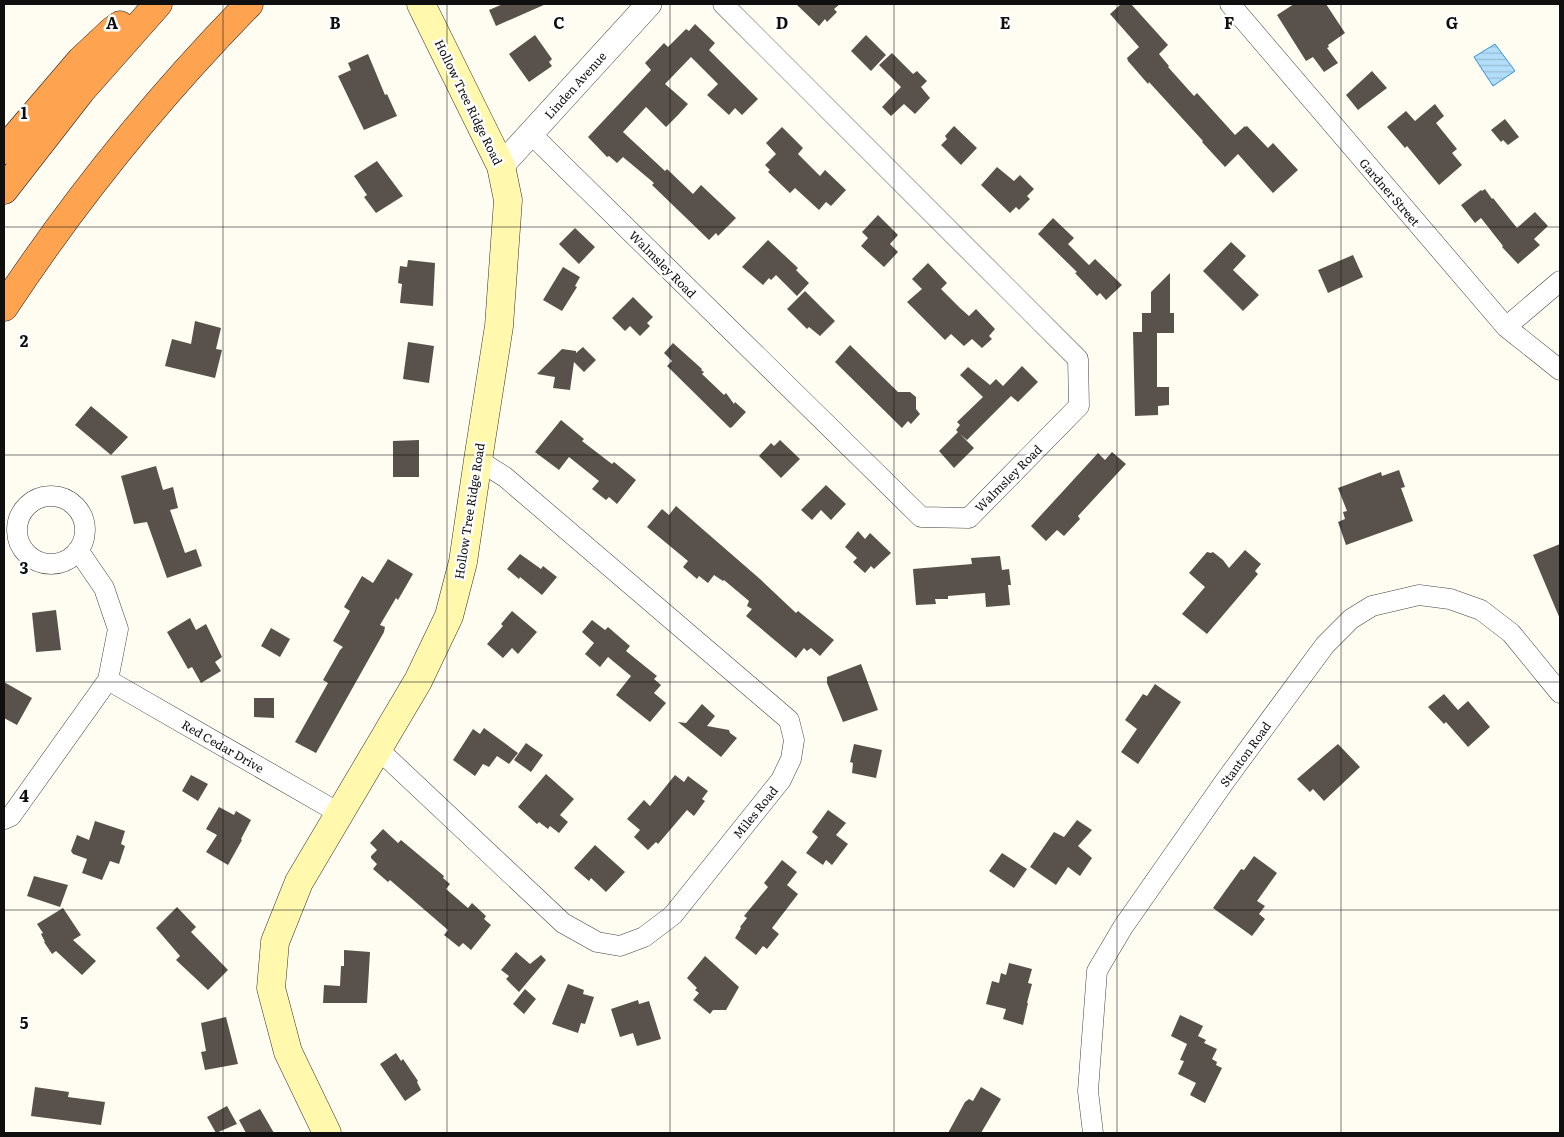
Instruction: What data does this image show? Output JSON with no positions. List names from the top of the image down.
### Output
{
  "streets": {
    "main road": ["Hollow Tree Ridge Road"],
    "street": [
      "Linden Avenue",
      "Gardner Street",
      "Walmsley Road",
      "Red Cedar Drive",
      "Stanton Road",
      "Miles Road"
    ]
  },
  "crossings": [
    ["Linden Avenue", "Hollow Tree Ridge Road"],
    ["Linden Avenue", "Walmsley Road"],
    ["Hollow Tree Ridge Road", "Red Cedar Drive"],
    ["Hollow Tree Ridge Road", "Miles Road"]
  ],
  "grid": {
    "columns": [
      "A",
      "B",
      "C",
      "D",
      "E",
      "F",
      "G"
    ],
    "rows": [
      "1",
      "2",
      "3",
      "4",
      "5"
    ]
  }
}
